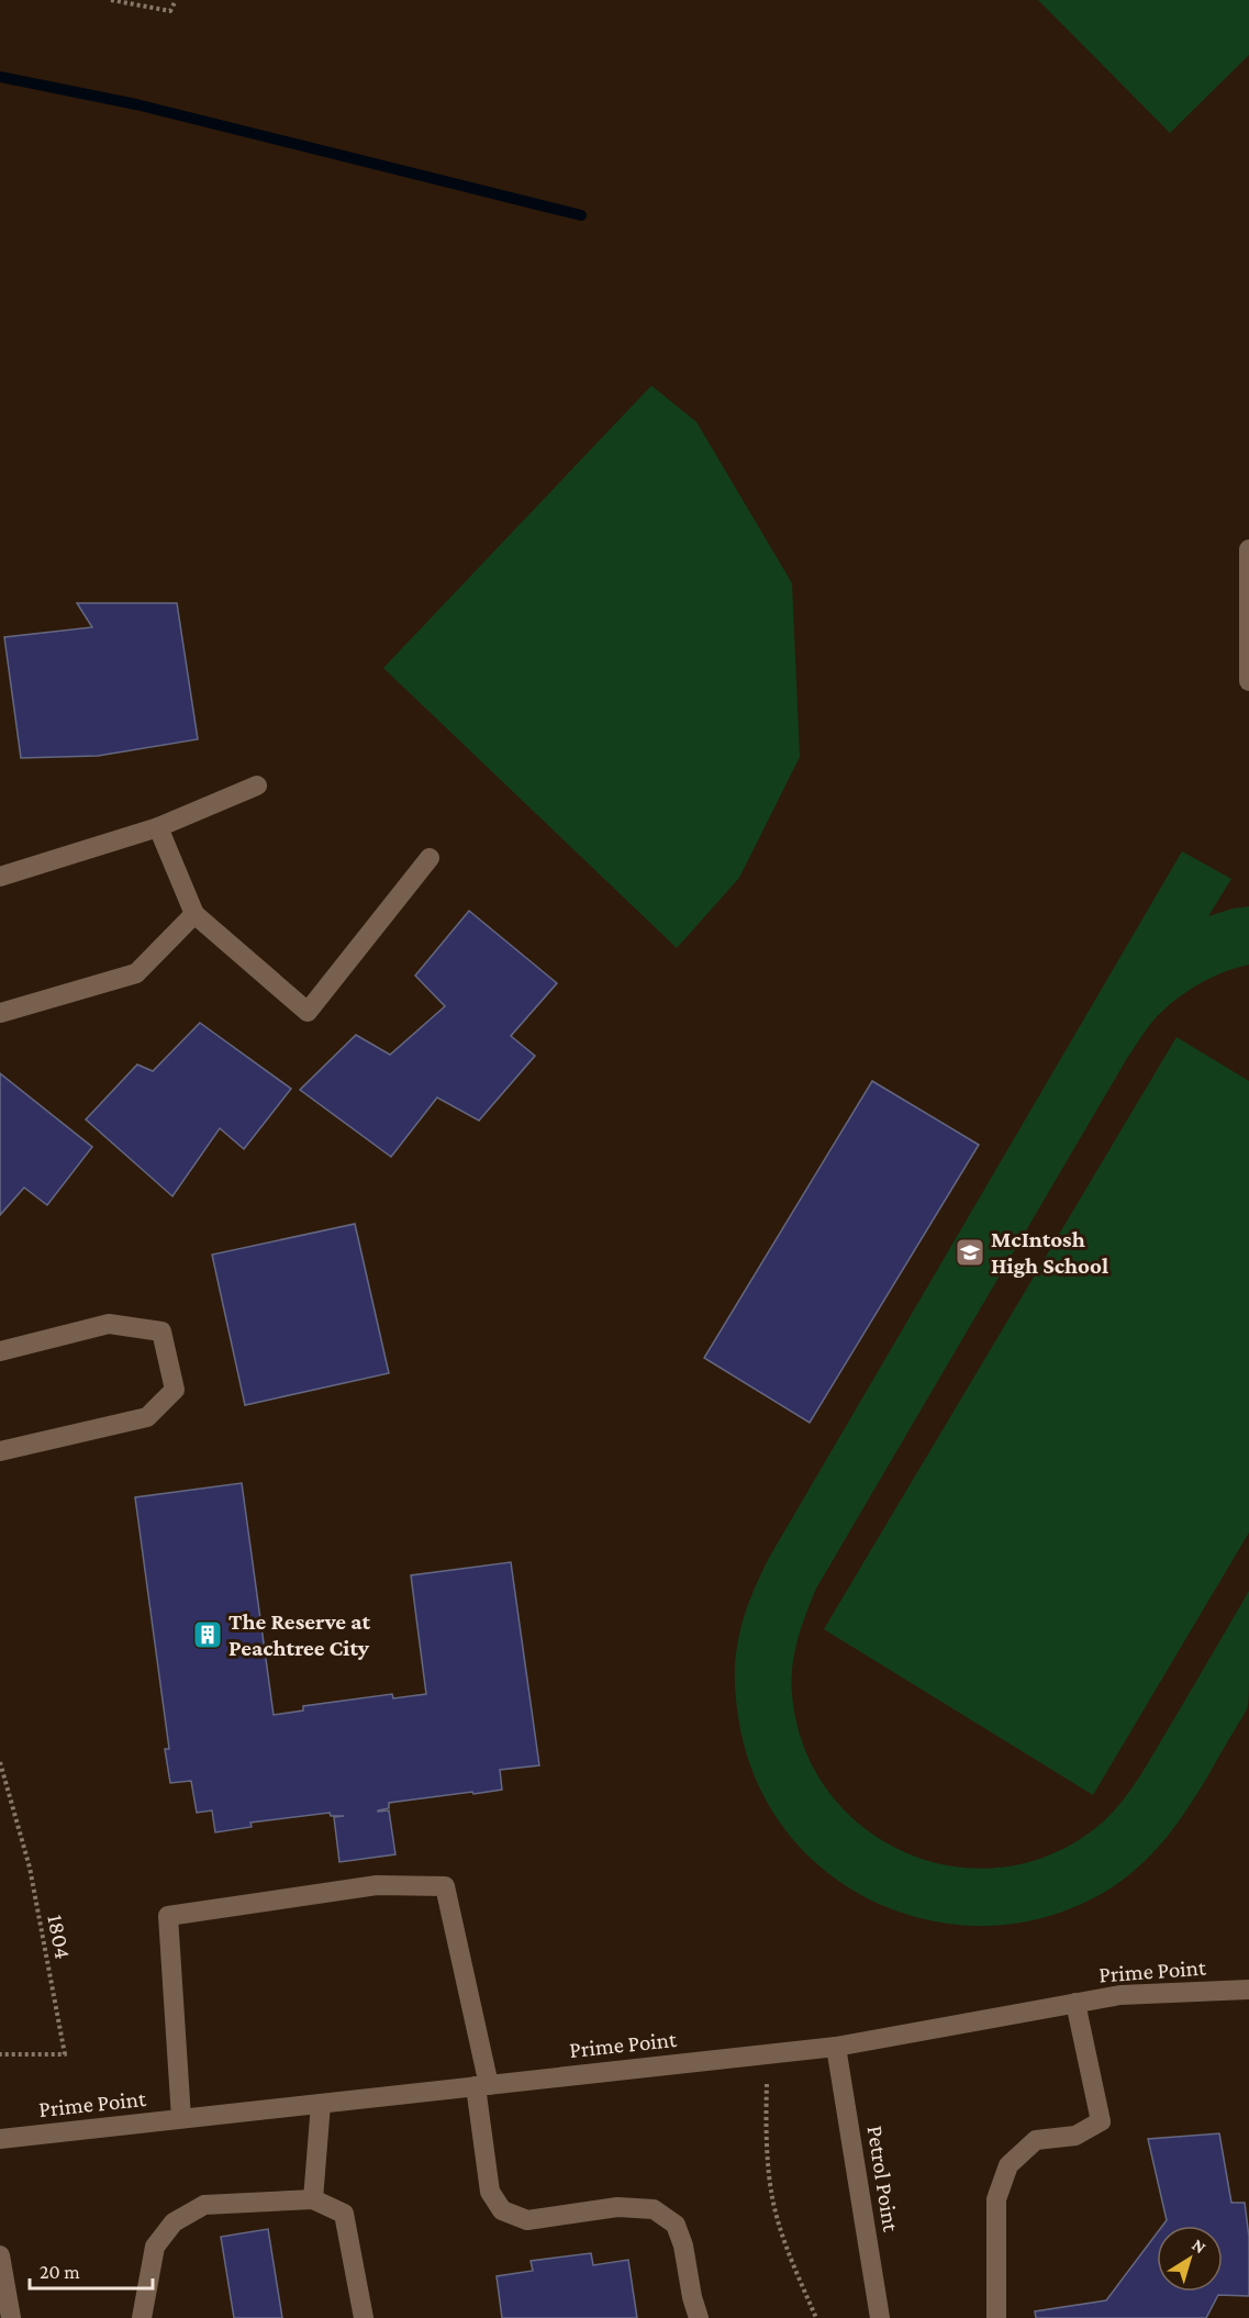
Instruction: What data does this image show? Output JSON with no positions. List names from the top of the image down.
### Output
{
  "streets": {
    "street": ["Prime Point", "Petrol Point"],
    "path": ["1804"]
  },
  "crossings": [
    ["Prime Point", "Petrol Point"]
  ],
  "places": {
    "school or university": ["McIntosh High School"],
    "building": ["The Reserve at Peachtree City"]
  },
  "scale_bar": "20 m",
  "north": "top right"
}
